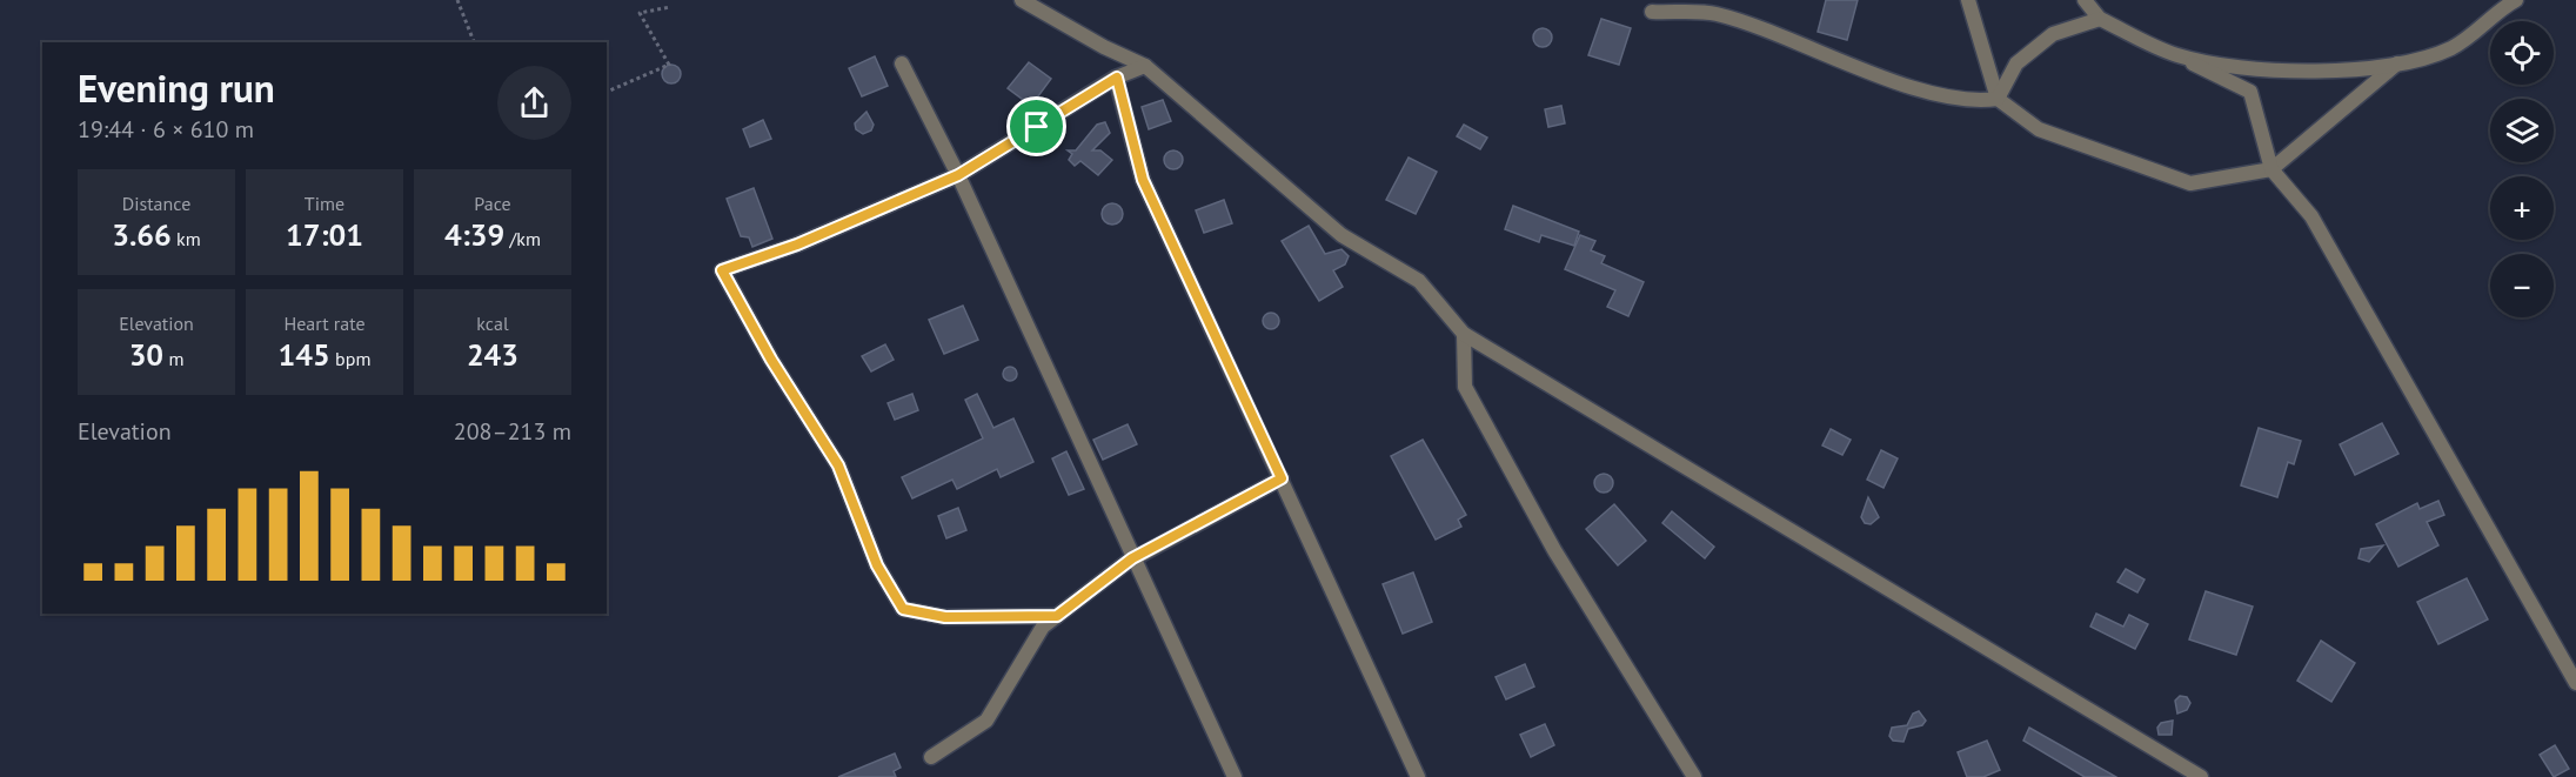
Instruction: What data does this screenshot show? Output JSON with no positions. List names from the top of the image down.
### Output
{
  "page": {
    "map_buttons": ["+", "−"],
    "heading": ["Evening run", "19:44 · 6 × 610 m"],
    "stats": [
      ["Distance", "3.66 km"],
      ["Time", "17:01"],
      ["Pace", "4:39 /km"],
      ["Elevation", "30 m"],
      ["Heart rate", "145 bpm"],
      ["kcal", "243"]
    ],
    "chart": ["Elevation", "208–213 m"]
  }
}
